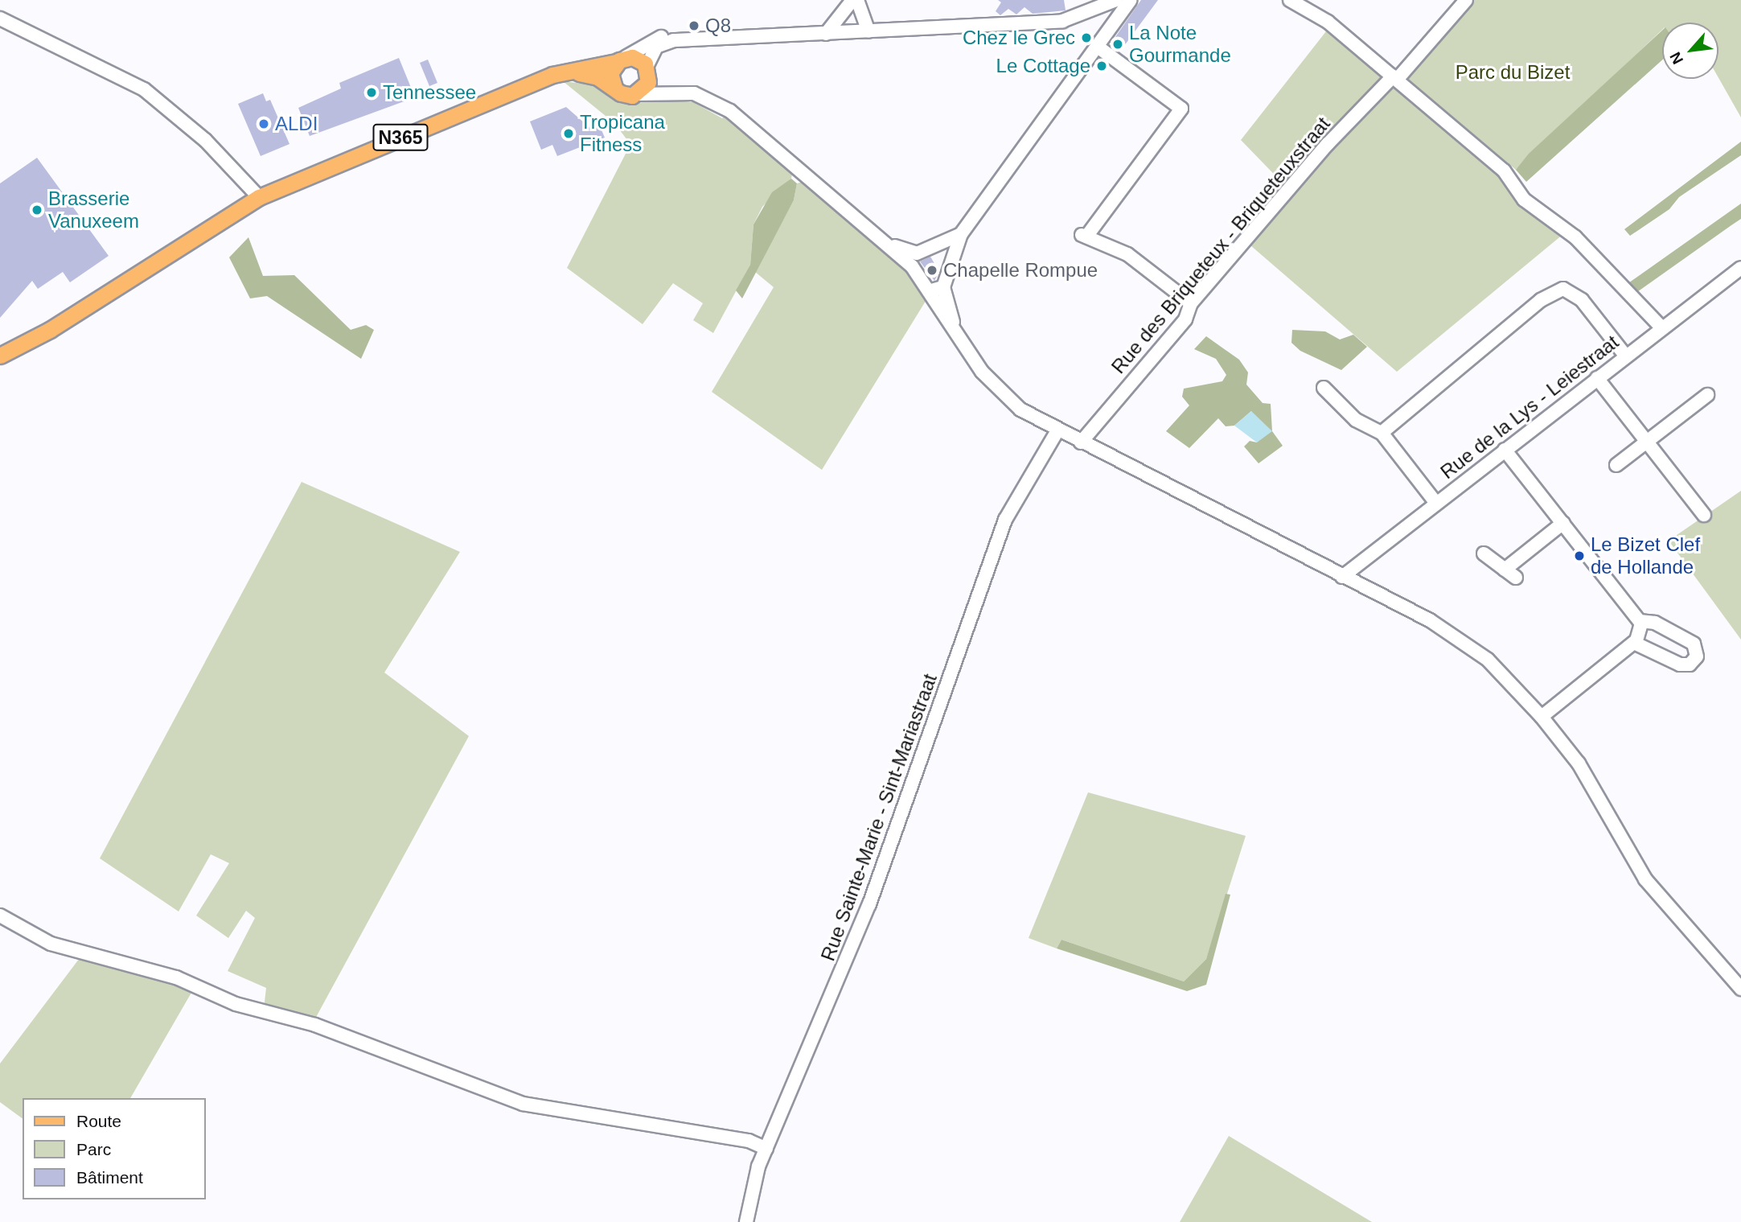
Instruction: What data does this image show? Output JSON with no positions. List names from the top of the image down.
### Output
{
  "streets": {
    "main road": ["N365"],
    "street": ["Rue des Briqueteux - Briqueteuxstraat", "Rue de la Lys - Leiestraat", "Rue Sainte-Marie - Sint-Mariastraat"]
  },
  "parks": ["Parc du Bizet"],
  "places": [
    "Q8",
    "Chez le Grec",
    "La Note Gourmande",
    "Le Cottage",
    "Tennessee",
    "ALDI",
    "Tropicana Fitness",
    "Brasserie Vanuxeem",
    "Chapelle Rompue",
    "Le Bizet Clef de Hollande"
  ],
  "legend": ["Route", "Parc", "Bâtiment"],
  "north": "bottom left"
}
